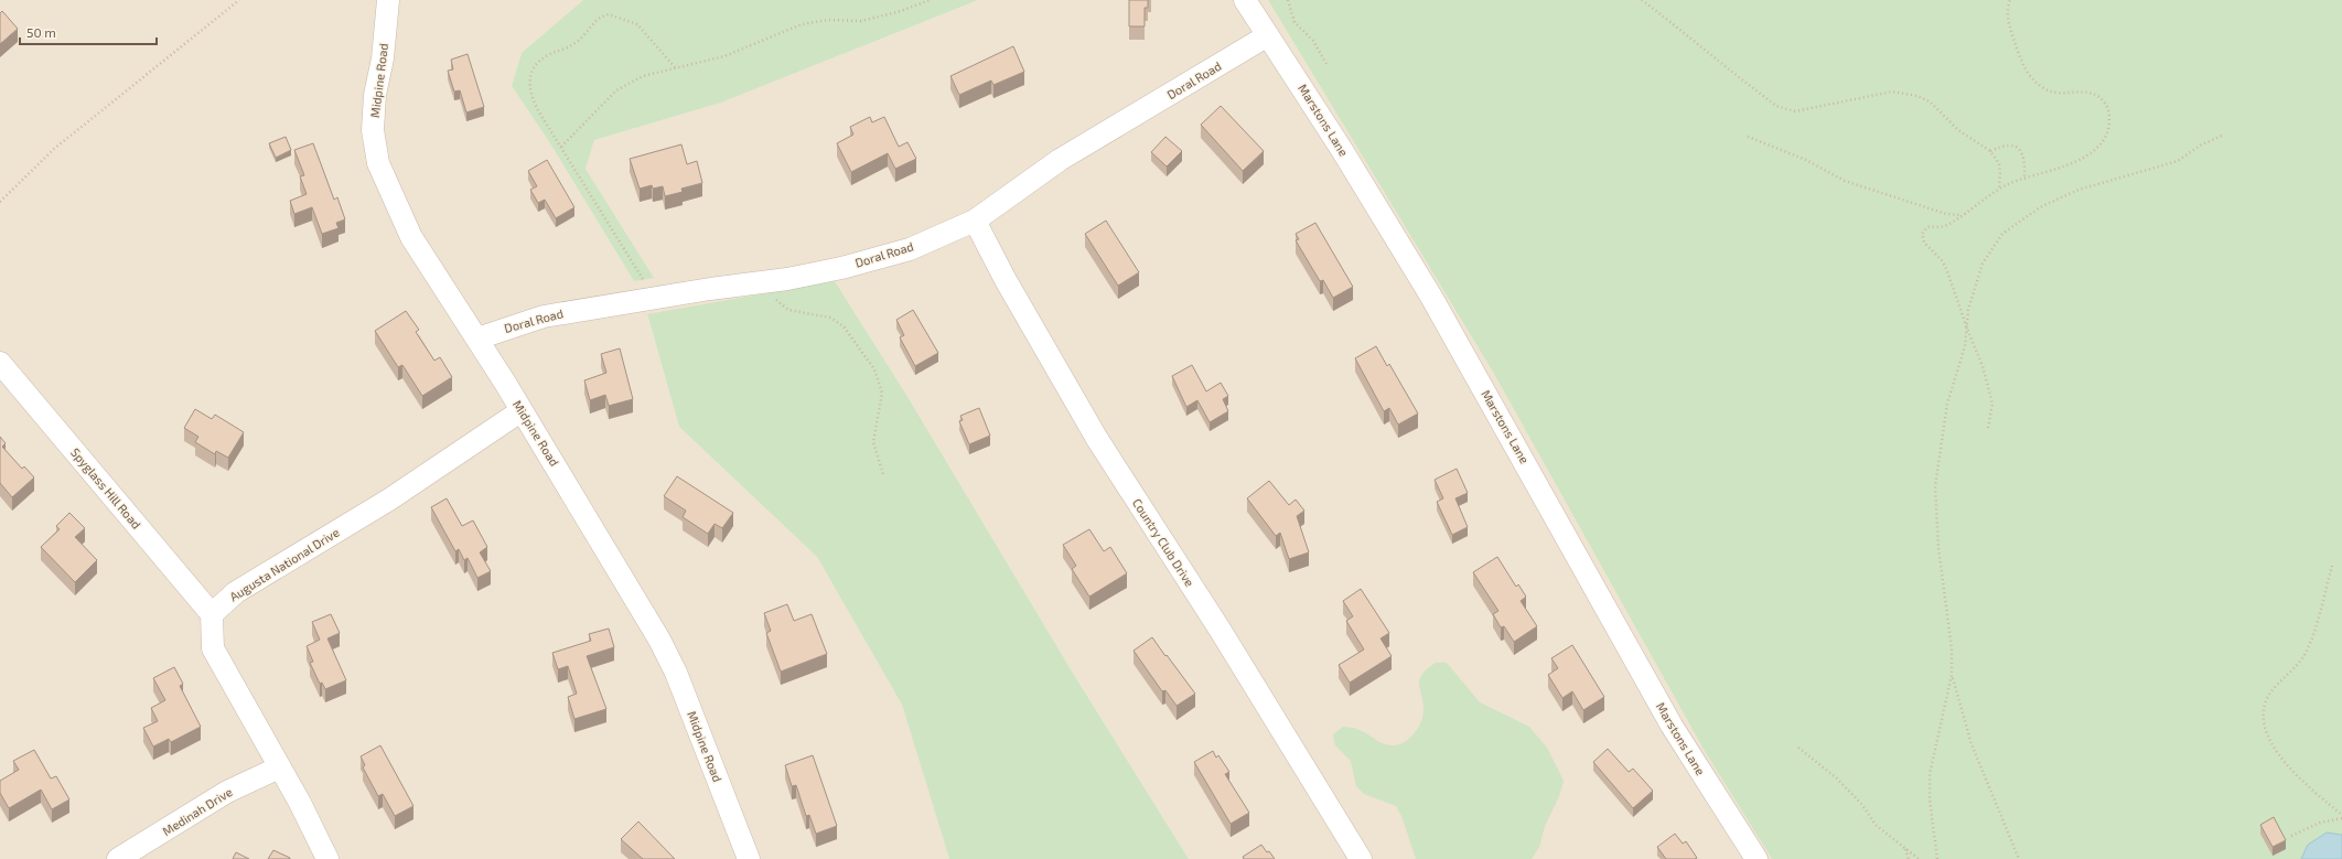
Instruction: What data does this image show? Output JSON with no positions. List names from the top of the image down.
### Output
{
  "streets": {
    "street": [
      "Midpine Road",
      "Doral Road",
      "Marstons Lane",
      "Spyglass Hill Road",
      "Country Club Drive",
      "Augusta National Drive",
      "Medinah Drive"
    ]
  },
  "crossings": [
    ["Midpine Road", "Doral Road"],
    ["Midpine Road", "Augusta National Drive"],
    ["Doral Road", "Marstons Lane"],
    ["Doral Road", "Country Club Drive"],
    ["Spyglass Hill Road", "Augusta National Drive"]
  ],
  "scale_bar": "50 m"
}
